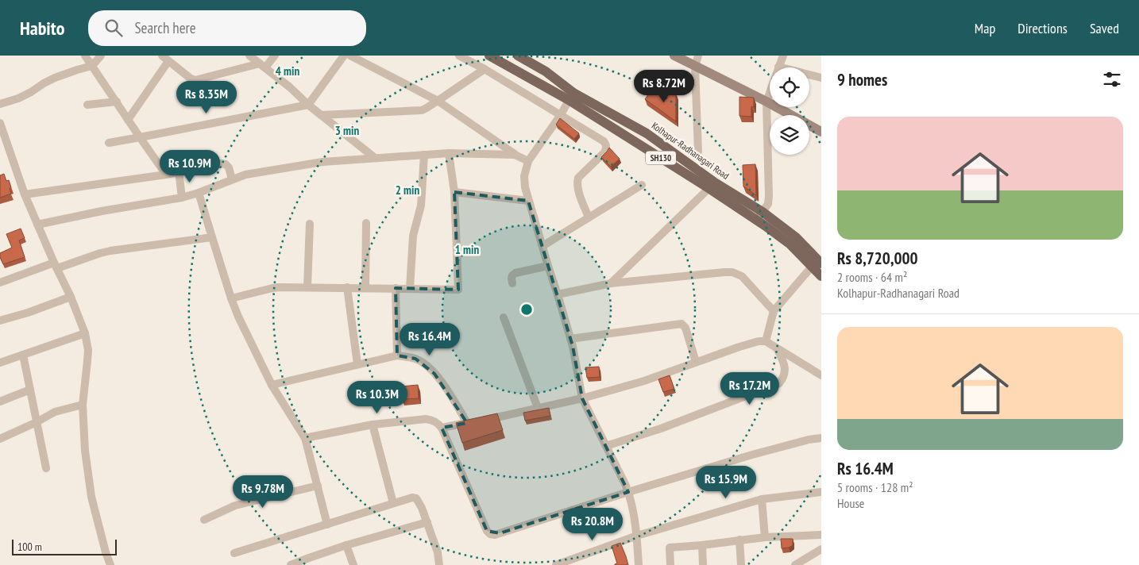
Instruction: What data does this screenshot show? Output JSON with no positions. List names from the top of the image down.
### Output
{
  "streets": {
    "main road": ["Kolhapur-Radhanagari Road"]
  },
  "scale_bar": "100 m",
  "page": {
    "header": "Habito",
    "search": "Search here",
    "nav": ["Map", "Directions", "Saved"],
    "heading": "9 homes",
    "price": [
      "Rs 8.72M",
      "Rs 8.35M",
      "Rs 10.9M",
      "Rs 16.4M",
      "Rs 17.2M",
      "Rs 10.3M",
      "Rs 15.9M",
      "Rs 9.78M",
      "Rs 20.8M"
    ],
    "list": [
      {
        "name": "Rs 8,720,000",
        "note": "2 rooms · 64 m² · Kolhapur-Radhanagari Road"
      },
      {
        "name": "Rs 16.4M",
        "note": "5 rooms · 128 m² · House"
      }
    ],
    "scale": "100 m"
  },
  "rings": [
    "4 min",
    "3 min",
    "2 min",
    "1 min"
  ]
}
